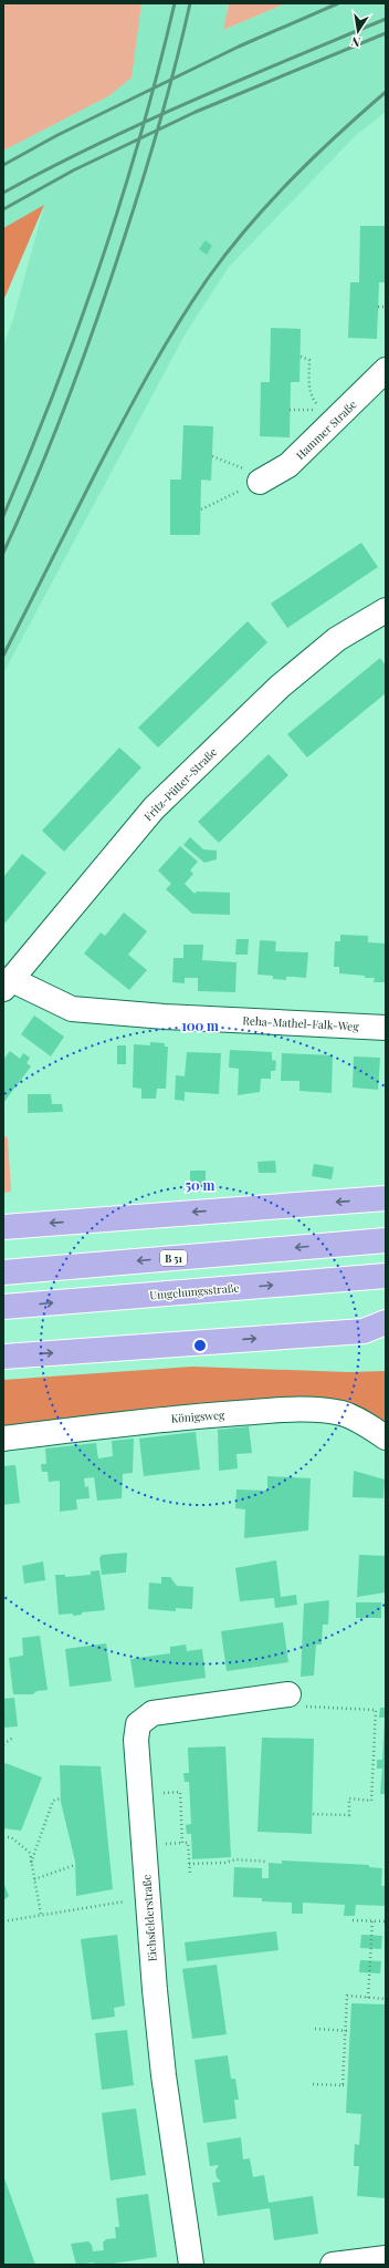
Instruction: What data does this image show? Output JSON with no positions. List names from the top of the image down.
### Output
{
  "streets": {
    "highway": ["B 51", "Umgehungsstraße"],
    "street": [
      "Hammer Straße",
      "Fritz-Pütter-Straße",
      "Reha-Mathel-Falk-Weg",
      "Königsweg",
      "Eichsfelderstraße"
    ]
  },
  "crossings": [
    ["Fritz-Pütter-Straße", "Reha-Mathel-Falk-Weg"]
  ],
  "north": "bottom",
  "rings": ["100 m", "50 m"]
}
